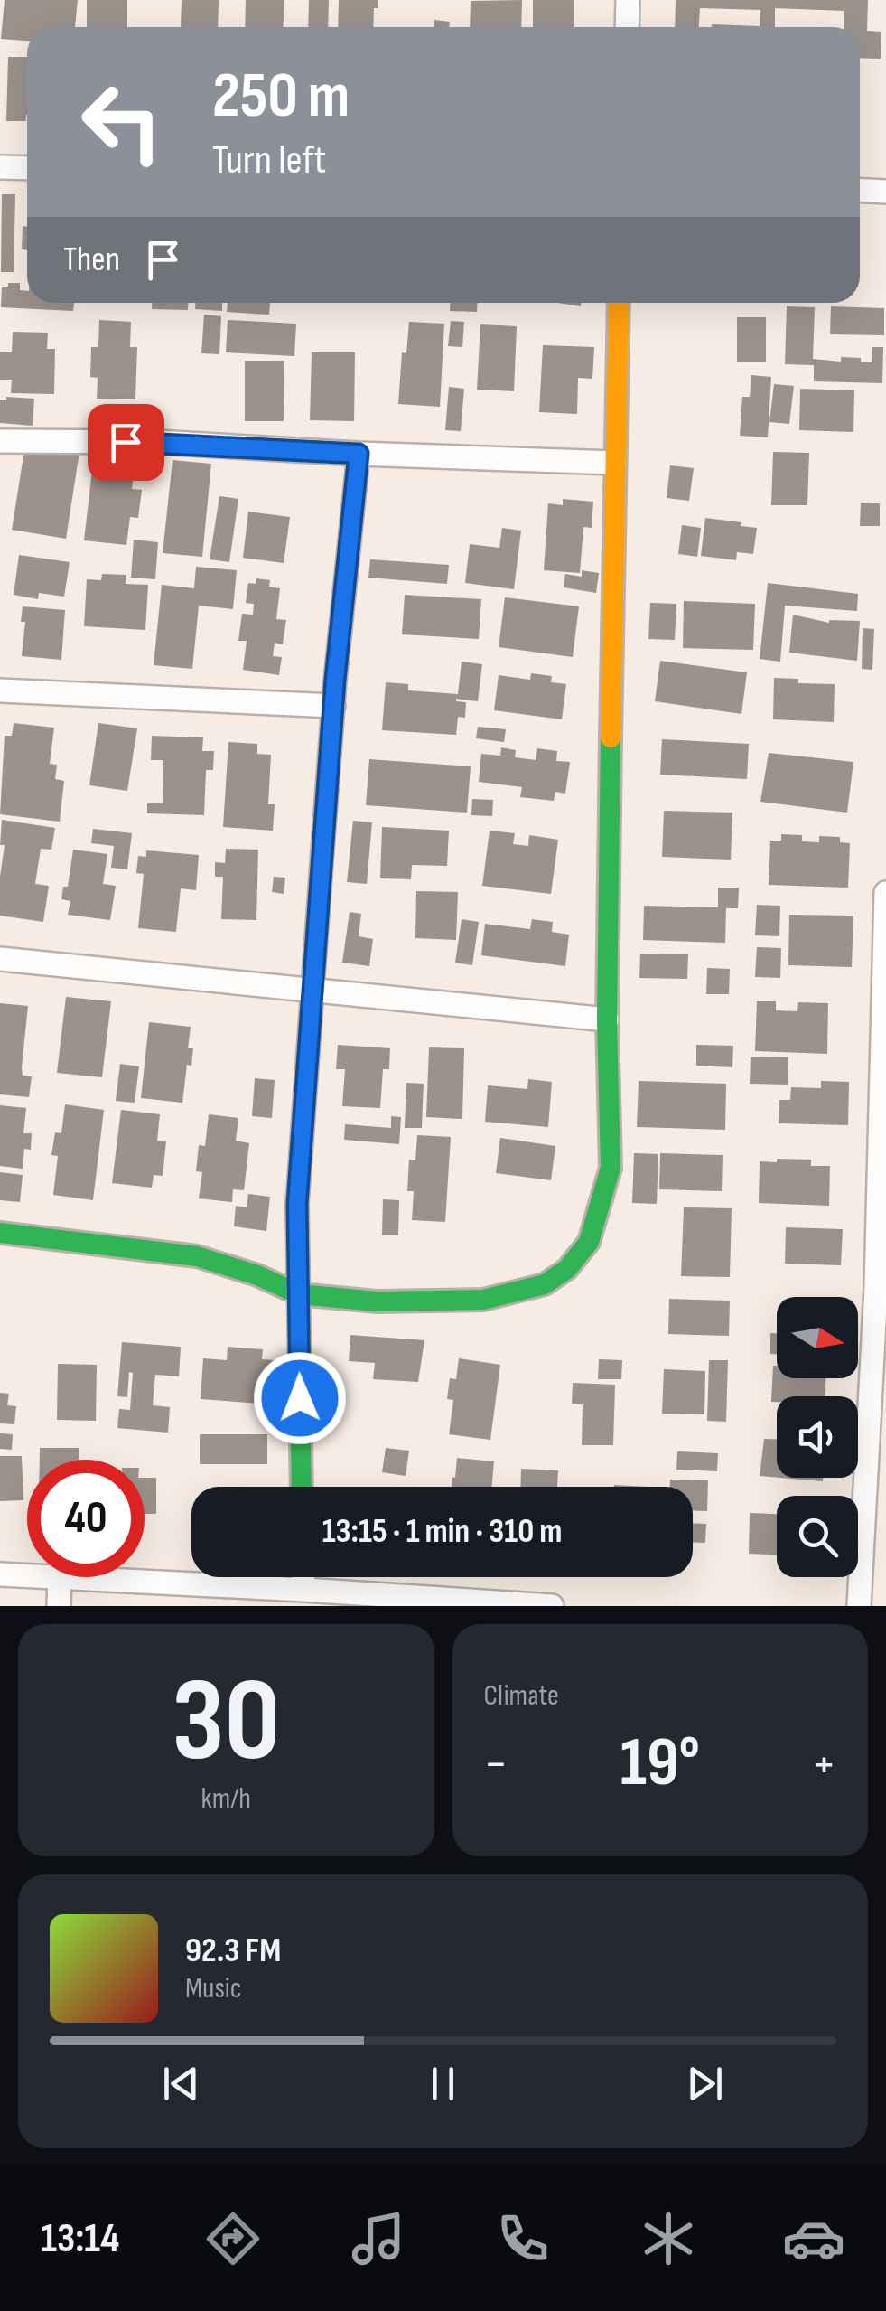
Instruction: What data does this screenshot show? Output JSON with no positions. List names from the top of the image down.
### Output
{
  "north": "right",
  "page": {
    "turn": ["250 m", "Turn left"],
    "then": "Then",
    "limit": "40",
    "trip": "13:15 · 1 min · 310 m",
    "tile": [
      ["30", "km/h"],
      "Climate"
    ],
    "heat": ["−", "19°", "+"],
    "song": ["92.3 FM", "Music"],
    "tabs": "13:14"
  }
}
